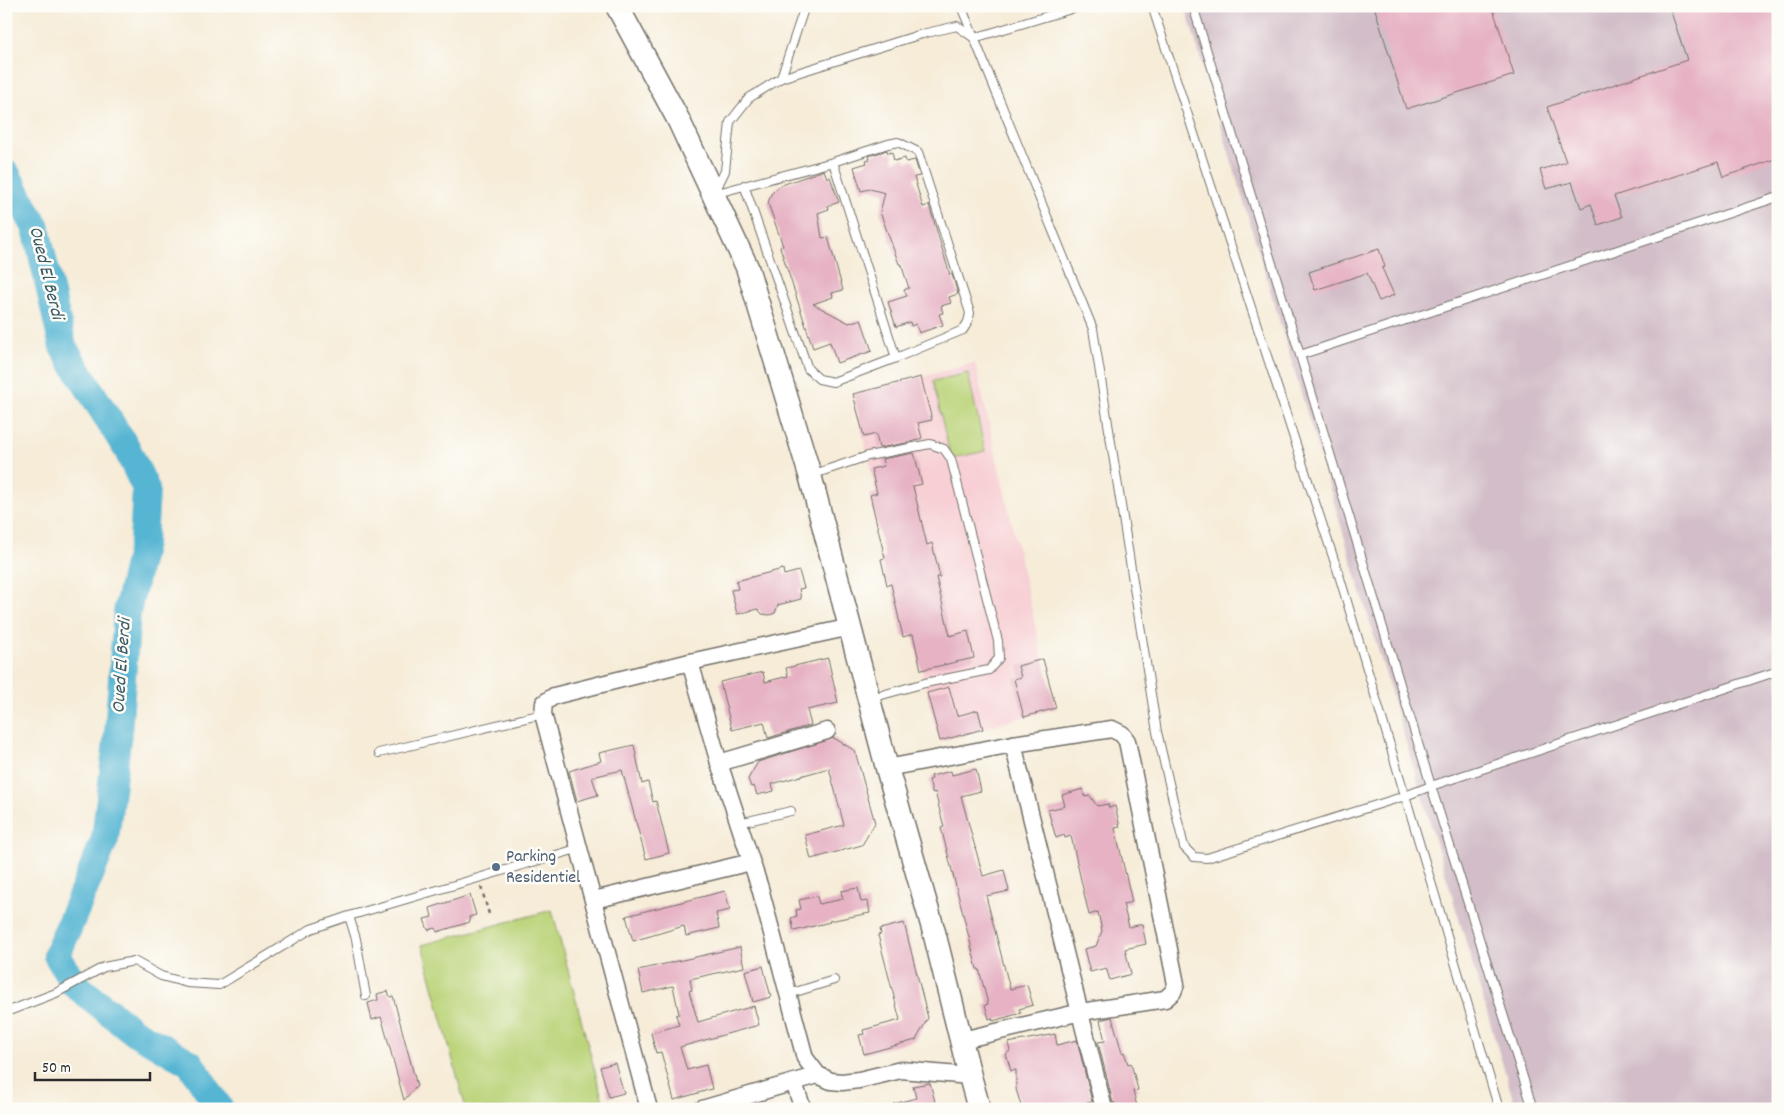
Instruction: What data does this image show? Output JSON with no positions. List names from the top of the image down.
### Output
{
  "water": ["Oued El Berdi"],
  "places": ["Parking Residentiel"],
  "scale_bar": "50 m"
}
